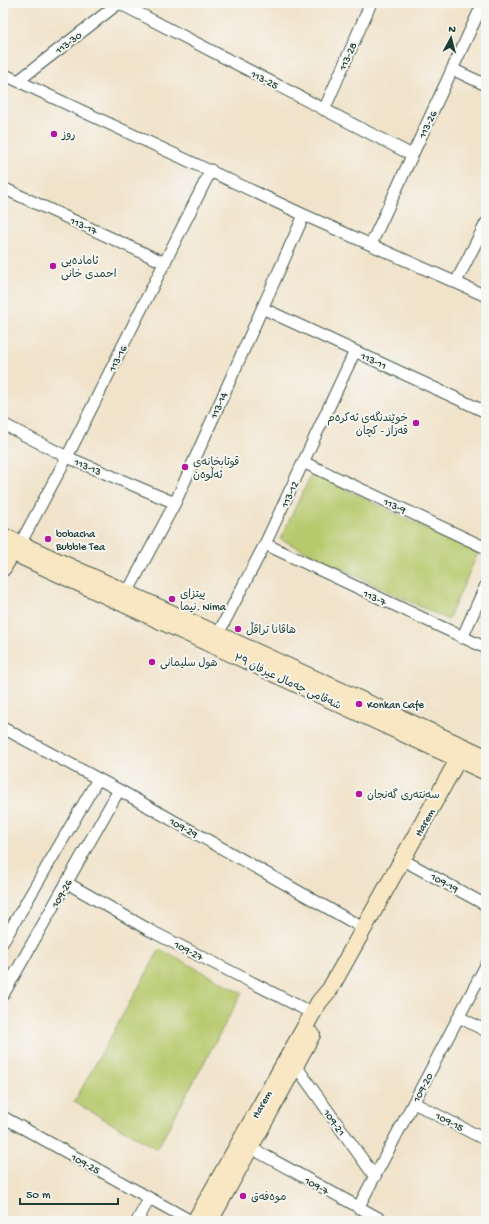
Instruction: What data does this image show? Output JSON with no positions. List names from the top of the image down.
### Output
{
  "streets": {
    "main road": ["شەقامی جەمال عیرفان ٣٩", "Harem"],
    "street": [
      "113-30",
      "113-28",
      "113-25",
      "113-26",
      "113-17",
      "113-16",
      "113-11",
      "113-14",
      "113-13",
      "113-12",
      "113-9",
      "113-7",
      "109-29",
      "109-19",
      "109-26",
      "109-27",
      "109-20",
      "109-15",
      "109-21",
      "109-25",
      "109-7"
    ]
  },
  "crossings": [
    ["113-30", "113-25"],
    ["113-28", "113-25"],
    ["113-25", "113-26"],
    ["113-17", "113-16"],
    ["113-16", "113-13"],
    ["113-16", "شەقامی جەمال عیرفان ٣٩"],
    ["113-11", "113-14"],
    ["113-11", "113-12"],
    ["113-14", "113-13"],
    ["113-14", "شەقامی جەمال عیرفان ٣٩"],
    ["113-12", "113-9"],
    ["113-12", "113-7"],
    ["113-12", "شەقامی جەمال عیرفان ٣٩"],
    ["شەقامی جەمال عیرفان ٣٩", "Harem"],
    ["Harem", "109-29"],
    ["Harem", "109-19"],
    ["Harem", "109-27"],
    ["Harem", "109-21"],
    ["Harem", "109-7"],
    ["109-29", "109-26"],
    ["109-26", "109-27"],
    ["109-20", "109-15"],
    ["109-20", "109-21"],
    ["109-20", "109-7"]
  ],
  "places": [
    "روز",
    "ئامادەیی احمدی خانی",
    "خوێندنگەی ئەکرەم قەزاز - کچان",
    "قوتابخانەی ئەڵوەن",
    "bobacha Bubble Tea",
    "پیتزای نیما. Nima",
    "هاڤانا تراڤڵ",
    "هول سليمانى",
    "Konkan Cafe",
    "سەنتەری گەنجان",
    "موەفەق"
  ],
  "scale_bar": "50 m",
  "north": "top"
}
